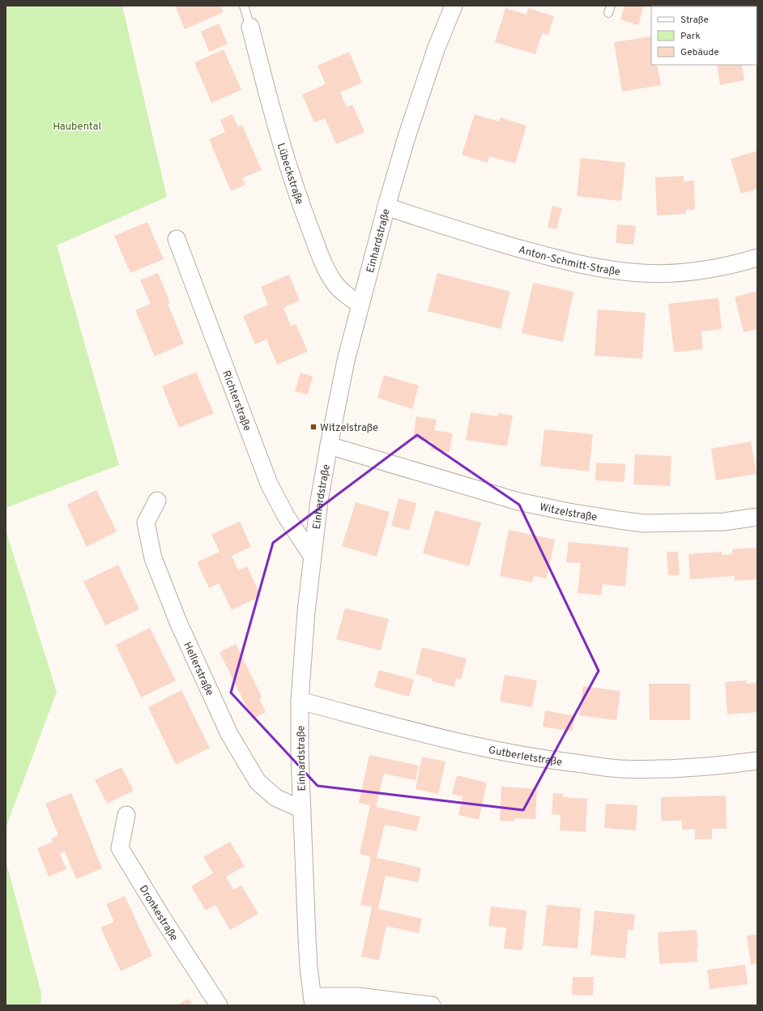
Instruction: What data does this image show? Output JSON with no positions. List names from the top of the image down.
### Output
{
  "streets": {
    "street": [
      "Lübeckstraße",
      "Einhardstraße",
      "Anton-Schmitt-Straße",
      "Richterstraße",
      "Witzelstraße",
      "Hellerstraße",
      "Gutberletstraße",
      "Dronkestraße"
    ]
  },
  "crossings": [
    ["Lübeckstraße", "Einhardstraße"],
    ["Einhardstraße", "Anton-Schmitt-Straße"],
    ["Einhardstraße", "Richterstraße"],
    ["Einhardstraße", "Witzelstraße"],
    ["Einhardstraße", "Hellerstraße"],
    ["Einhardstraße", "Gutberletstraße"]
  ],
  "parks": ["Haubental"],
  "places": {
    "transit": ["Witzelstraße"]
  },
  "legend": ["Straße", "Park", "Gebäude"]
}
